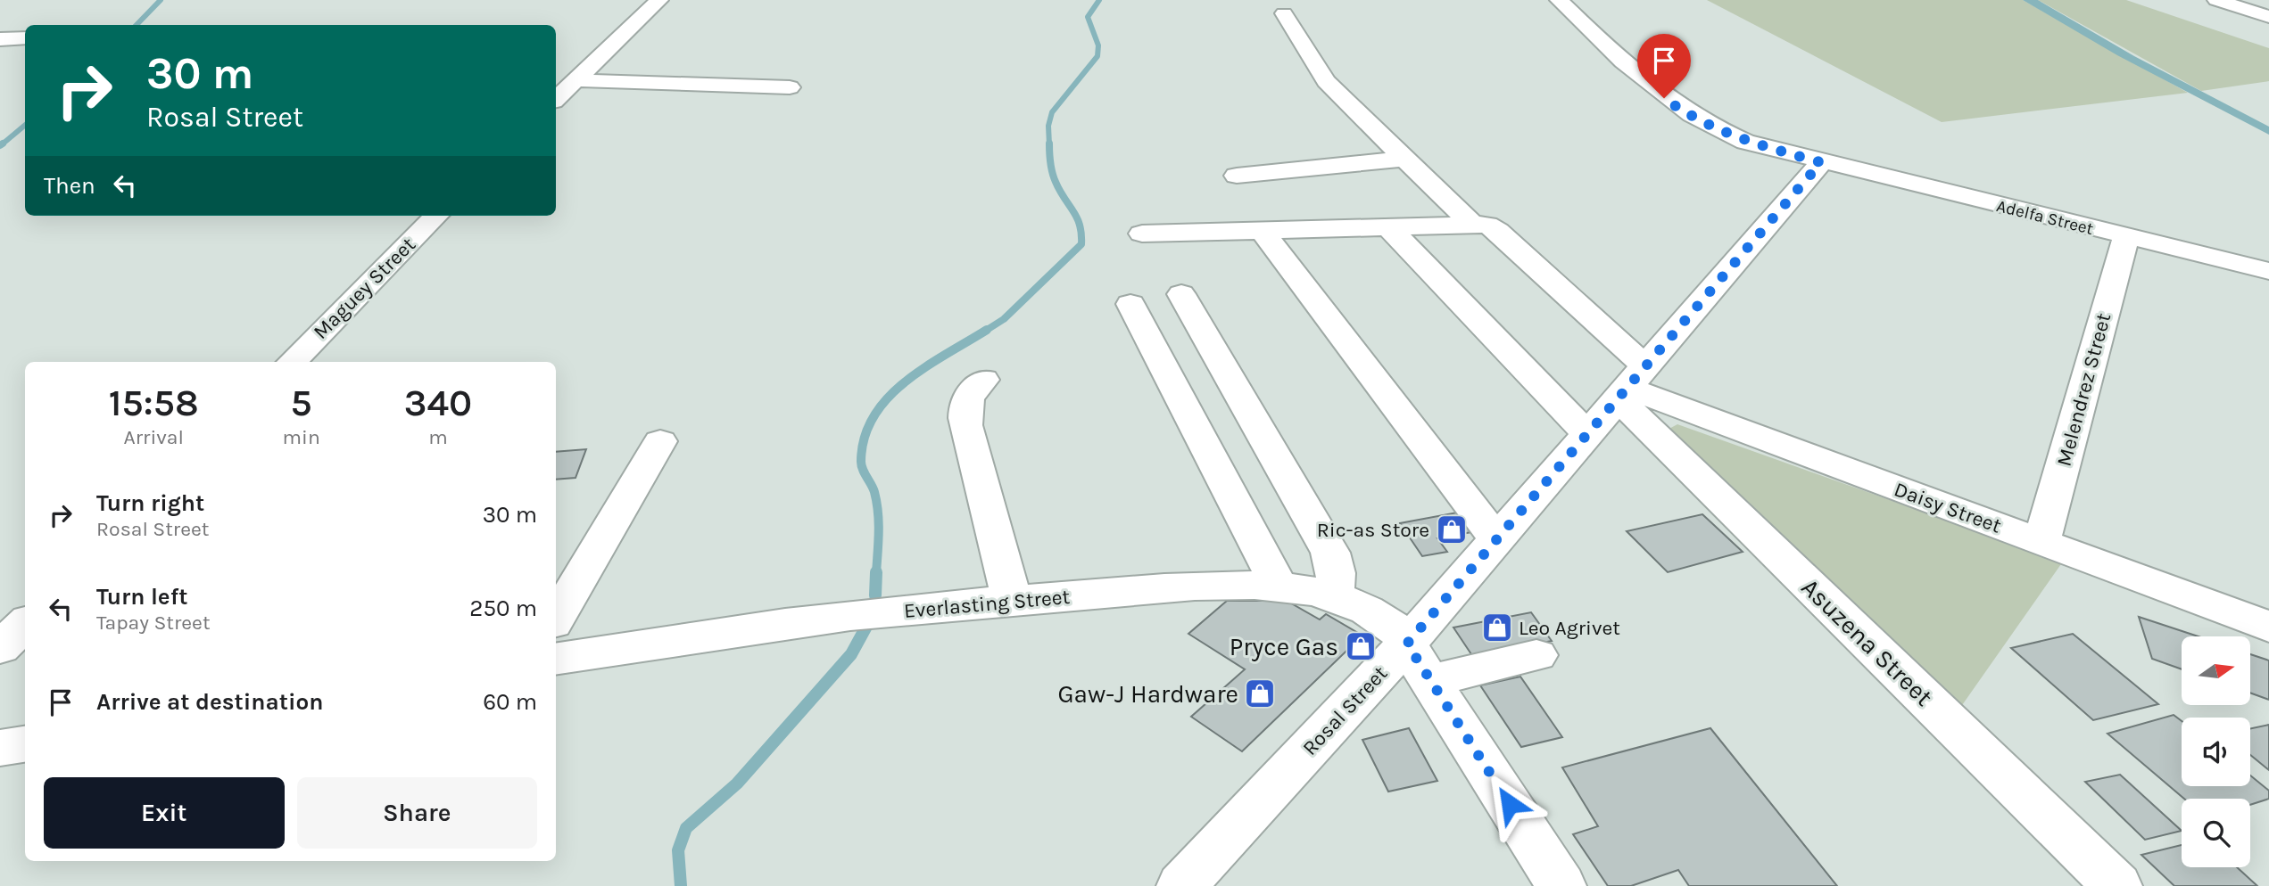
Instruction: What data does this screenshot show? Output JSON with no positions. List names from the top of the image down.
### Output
{
  "streets": {
    "street": [
      "Adelfa Street",
      "Maguey Street",
      "Melendrez Street",
      "Daisy Street",
      "Everlasting Street",
      "Asuzena Street",
      "Rosal Street"
    ]
  },
  "crossings": [
    ["Adelfa Street", "Melendrez Street"],
    ["Adelfa Street", "Rosal Street"],
    ["Melendrez Street", "Daisy Street"],
    ["Daisy Street", "Asuzena Street"],
    ["Daisy Street", "Rosal Street"],
    ["Everlasting Street", "Rosal Street"],
    ["Asuzena Street", "Rosal Street"]
  ],
  "places": {
    "shop": [
      "Ric-as Store",
      "Leo Agrivet",
      "Pryce Gas",
      "Gaw-J Hardware"
    ]
  },
  "north": "right",
  "page": {
    "turn": ["30 m", "Rosal Street"],
    "then": "Then",
    "eta": [
      "15:58",
      "Arrival",
      "5",
      "min",
      "340",
      "m"
    ],
    "list": [
      {
        "name": "Turn right",
        "note": "Rosal Street",
        "value": "30 m"
      },
      {
        "name": "Turn left",
        "note": "Tapay Street",
        "value": "250 m"
      },
      {
        "name": "Arrive at destination",
        "value": "60 m"
      }
    ],
    "buttons": ["Exit", "Share"]
  }
}
